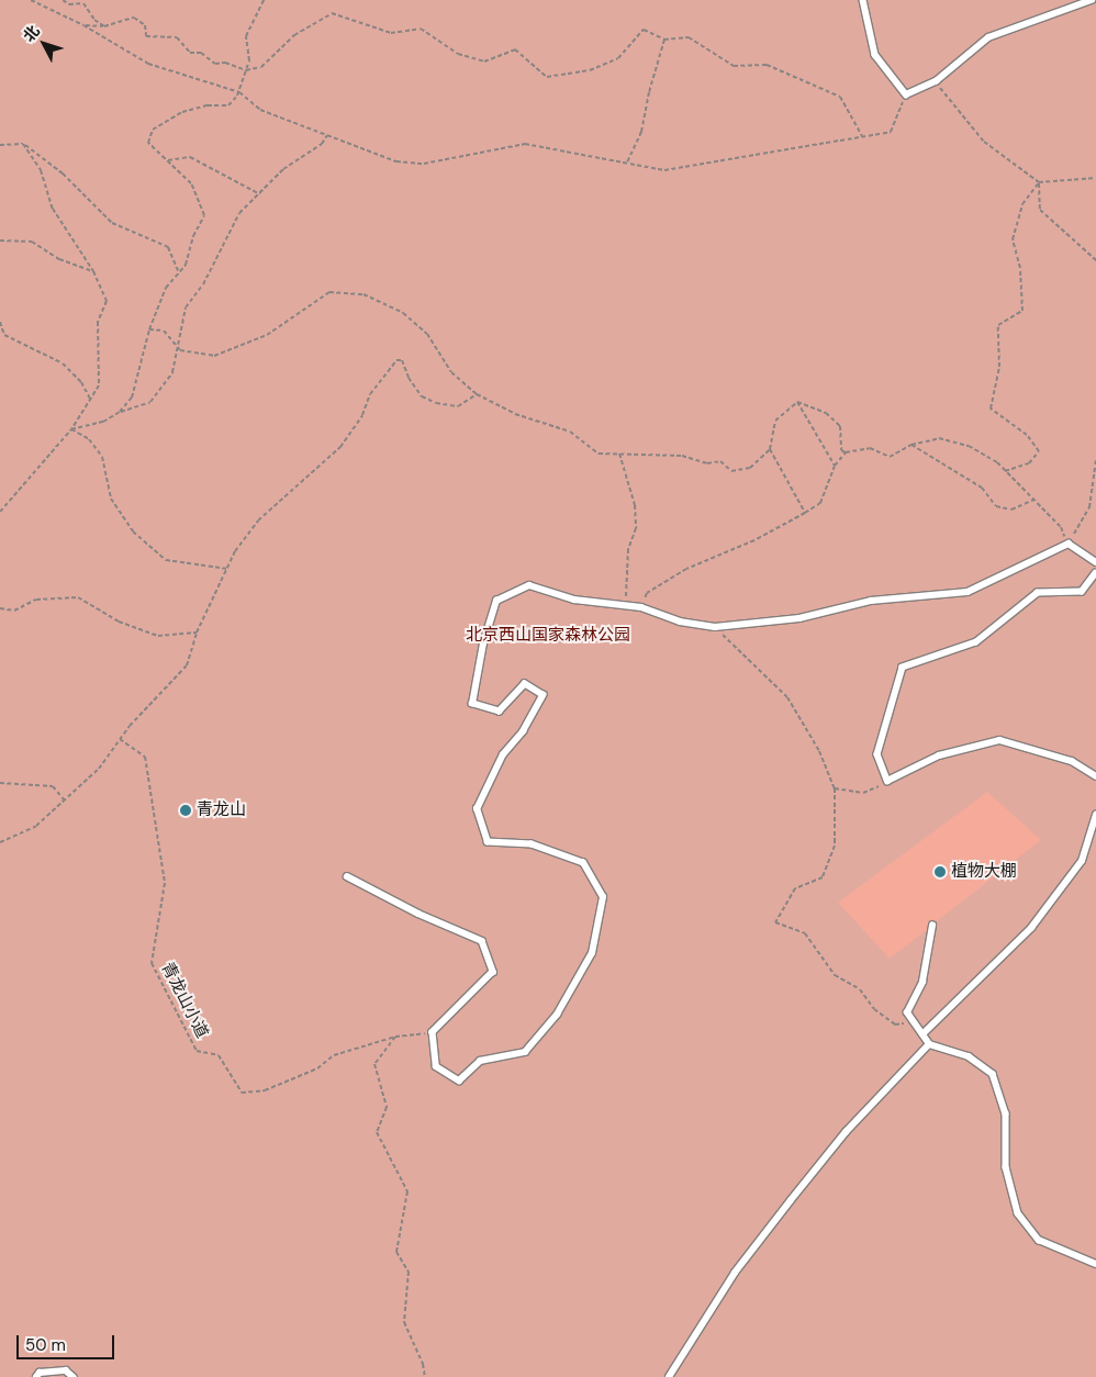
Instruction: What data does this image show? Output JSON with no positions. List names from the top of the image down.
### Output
{
  "streets": {
    "path": ["青龙山小道"]
  },
  "parks": ["北京西山国家森林公园"],
  "places": ["青龙山", "植物大棚"],
  "scale_bar": "50 m",
  "north": "top left"
}
